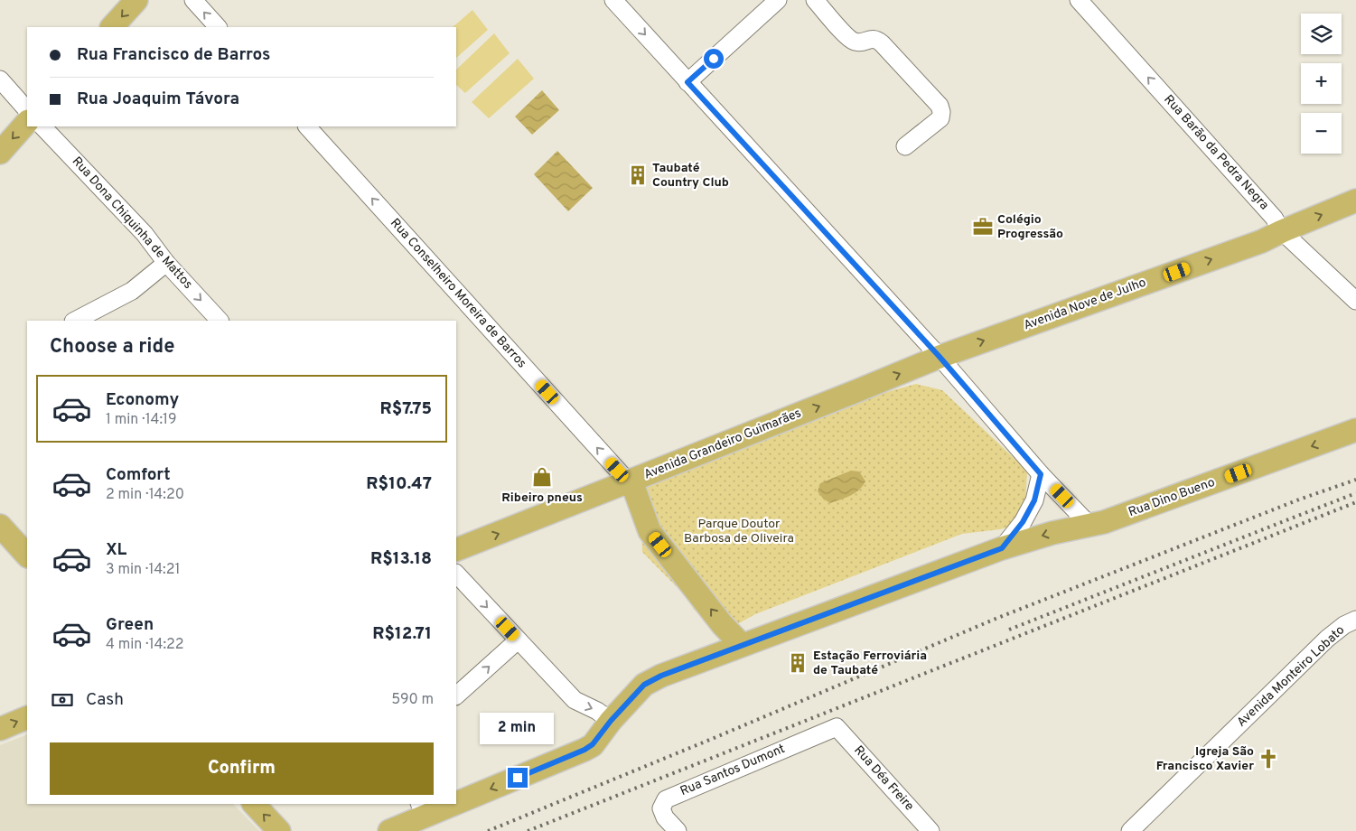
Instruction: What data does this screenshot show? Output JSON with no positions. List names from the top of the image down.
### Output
{
  "streets": {
    "main road": ["Avenida Nove de Julho", "Avenida Grandeiro Guimarães", "Rua Dino Bueno"],
    "street": [
      "Rua Barão da Pedra Negra",
      "Rua Dona Chiquinha de Mattos",
      "Rua Conselheiro Moreira de Barros",
      "Avenida Monteiro Lobato",
      "Rua Santos Dumont",
      "Rua Déa Freire"
    ]
  },
  "crossings": [
    ["Rua Barão da Pedra Negra", "Avenida Nove de Julho"],
    ["Rua Conselheiro Moreira de Barros", "Avenida Grandeiro Guimarães"],
    ["Avenida Nove de Julho", "Avenida Grandeiro Guimarães"],
    ["Rua Santos Dumont", "Rua Déa Freire"]
  ],
  "one_way": [
    "Rua Barão da Pedra Negra",
    "Rua Conselheiro Moreira de Barros",
    "Avenida Nove de Julho",
    "Avenida Grandeiro Guimarães",
    "Rua Dino Bueno"
  ],
  "parks": ["Parque Doutor Barbosa de Oliveira"],
  "places": {
    "building": ["Taubaté Country Club", "Estação Ferroviária de Taubaté"],
    "office": ["Colégio Progressão"],
    "shop": ["Ribeiro pneus"],
    "church": ["Igreja São Francisco Xavier"]
  },
  "page": {
    "map_buttons": ["+", "−"],
    "banner": ["Rua Francisco de Barros", "Rua Joaquim Távora"],
    "heading": "Choose a ride",
    "list": [
      {
        "name": "Economy",
        "note": "1 min · 14:19",
        "value": "R$7.75"
      },
      {
        "name": "Comfort",
        "note": "2 min · 14:20",
        "value": "R$10.47"
      },
      {
        "name": "XL",
        "note": "3 min · 14:21",
        "value": "R$13.18"
      },
      {
        "name": "Green",
        "note": "4 min · 14:22",
        "value": "R$12.71"
      }
    ],
    "pay": ["Cash", "590 m"],
    "bubble": "2 min",
    "buttons": "Confirm"
  }
}
